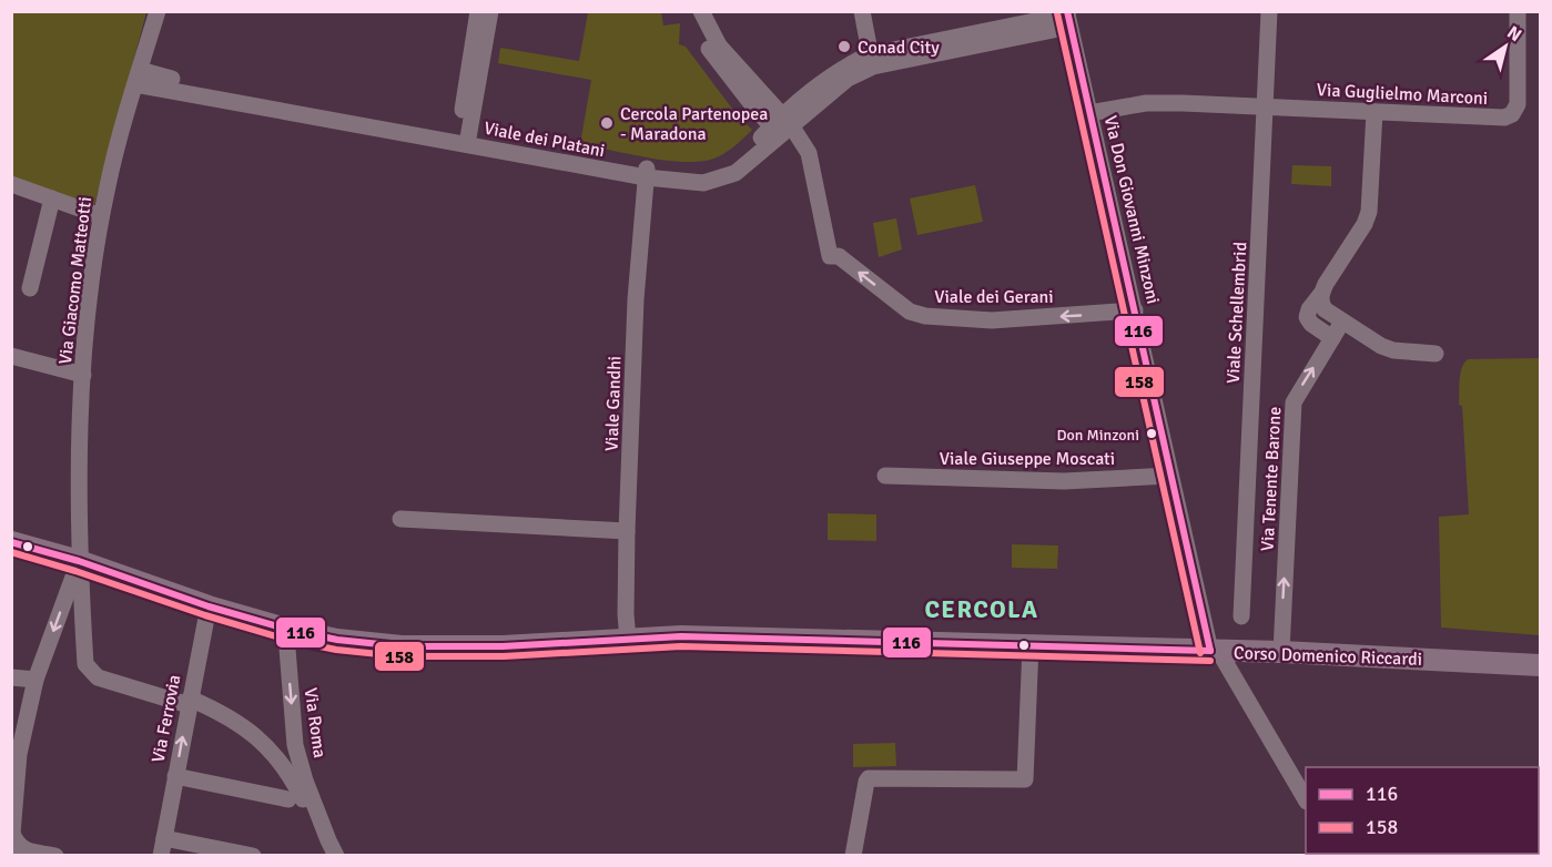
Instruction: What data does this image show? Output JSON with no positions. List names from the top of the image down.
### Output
{
  "streets": {
    "main road": ["Corso Domenico Riccardi"],
    "street": [
      "Via Guglielmo Marconi",
      "Viale dei Platani",
      "Via Don Giovanni Minzoni",
      "Via Giacomo Matteotti",
      "Viale dei Gerani",
      "Viale Schellembrid",
      "Viale Gandhi",
      "Viale Giuseppe Moscati",
      "Via Tenente Barone",
      "Via Ferrovia",
      "Via Roma"
    ]
  },
  "crossings": [
    ["Via Guglielmo Marconi", "Via Don Giovanni Minzoni"],
    ["Via Guglielmo Marconi", "Viale Schellembrid"],
    ["Viale dei Platani", "Via Don Giovanni Minzoni"],
    ["Viale dei Platani", "Via Giacomo Matteotti"],
    ["Viale dei Platani", "Viale dei Gerani"],
    ["Viale dei Platani", "Viale Gandhi"],
    ["Via Don Giovanni Minzoni", "Viale dei Gerani"],
    ["Via Don Giovanni Minzoni", "Viale Giuseppe Moscati"],
    ["Via Don Giovanni Minzoni", "Corso Domenico Riccardi"],
    ["Via Giacomo Matteotti", "Corso Domenico Riccardi"],
    ["Viale Gandhi", "Corso Domenico Riccardi"],
    ["Via Tenente Barone", "Corso Domenico Riccardi"],
    ["Corso Domenico Riccardi", "Via Ferrovia"],
    ["Corso Domenico Riccardi", "Via Roma"]
  ],
  "one_way": ["Viale dei Gerani", "Via Tenente Barone", "Via Roma"],
  "districts": ["CERCOLA"],
  "places": ["Conad City", "Cercola Partenopea - Maradona", "Don Minzoni"],
  "lines": ["transit line 116", "transit line 158"],
  "legend": ["116", "158"],
  "north": "top right"
}
